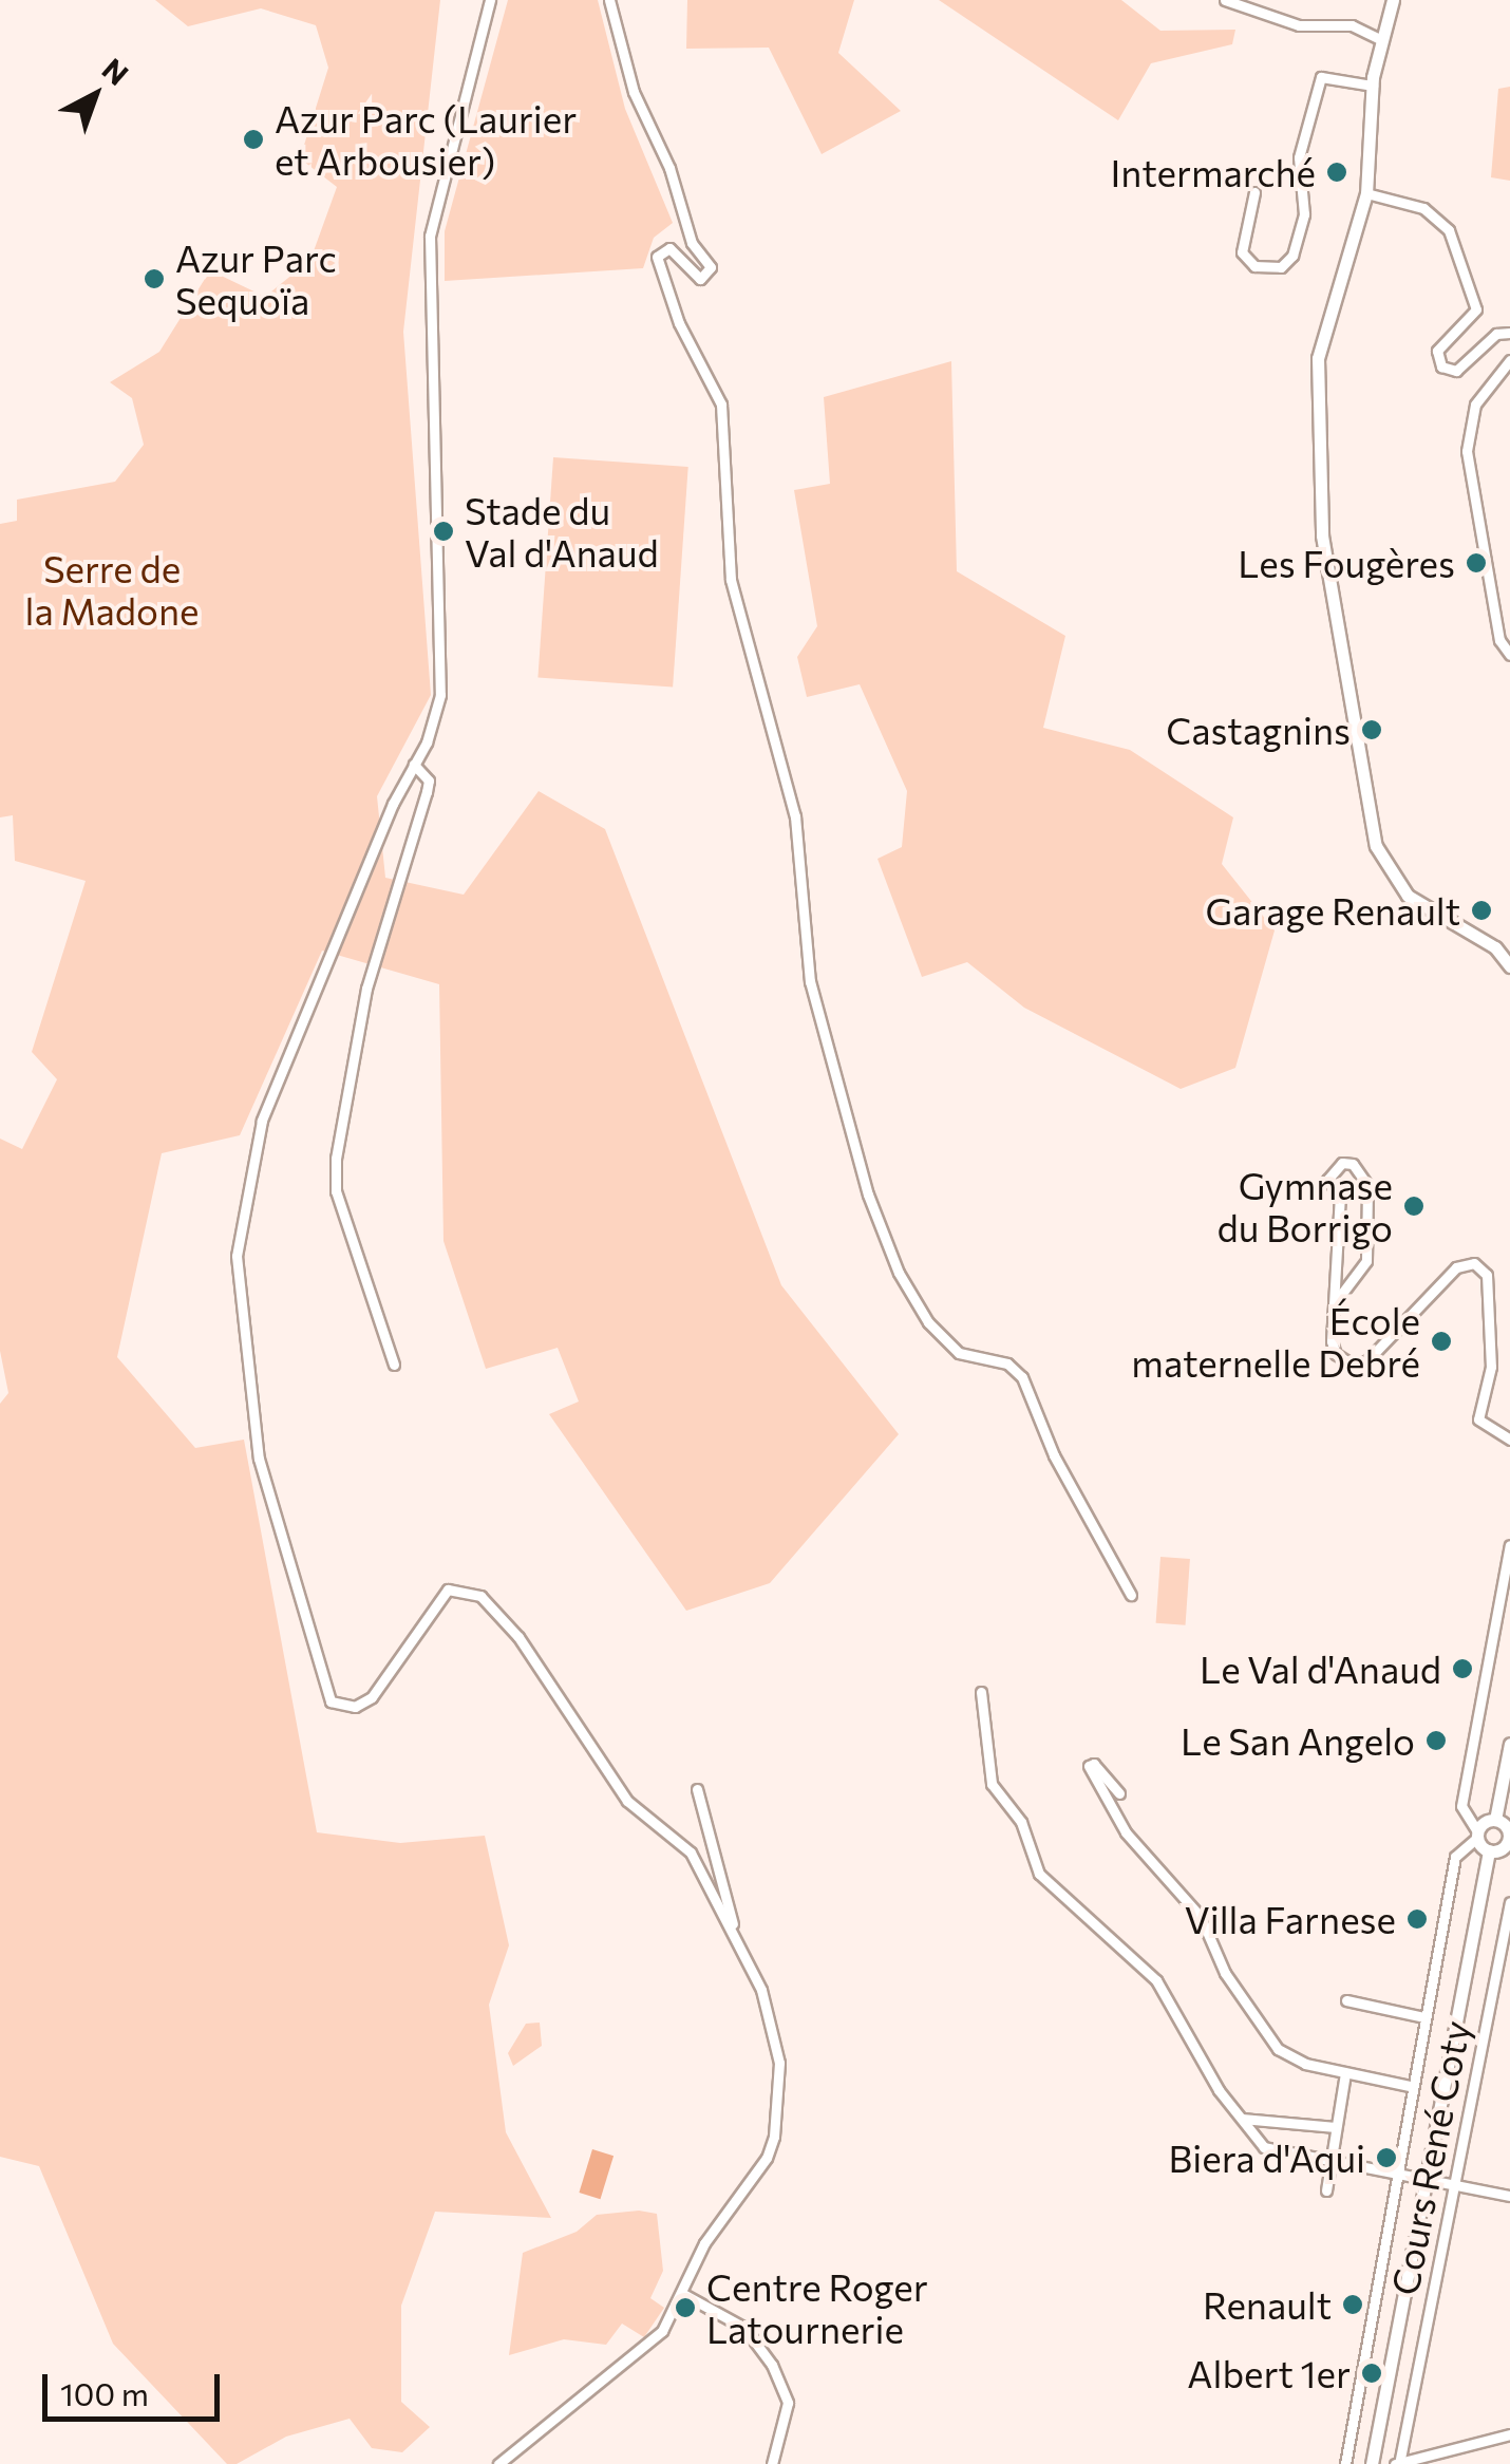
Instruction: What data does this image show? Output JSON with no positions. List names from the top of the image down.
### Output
{
  "streets": {
    "street": ["Cours René Coty"]
  },
  "parks": ["Serre de la Madone"],
  "places": [
    "Azur Parc (Laurier et Arbousier)",
    "Intermarché",
    "Azur Parc Sequoïa",
    "Stade du Val d'Anaud",
    "Les Fougères",
    "Castagnins",
    "Garage Renault",
    "Gymnase du Borrigo",
    "École maternelle Debré",
    "Le Val d'Anaud",
    "Le San Angelo",
    "Villa Farnese",
    "Biera d'Aqui",
    "Renault",
    "Centre Roger Latournerie",
    "Albert 1er"
  ],
  "scale_bar": "100 m",
  "north": "top right"
}
